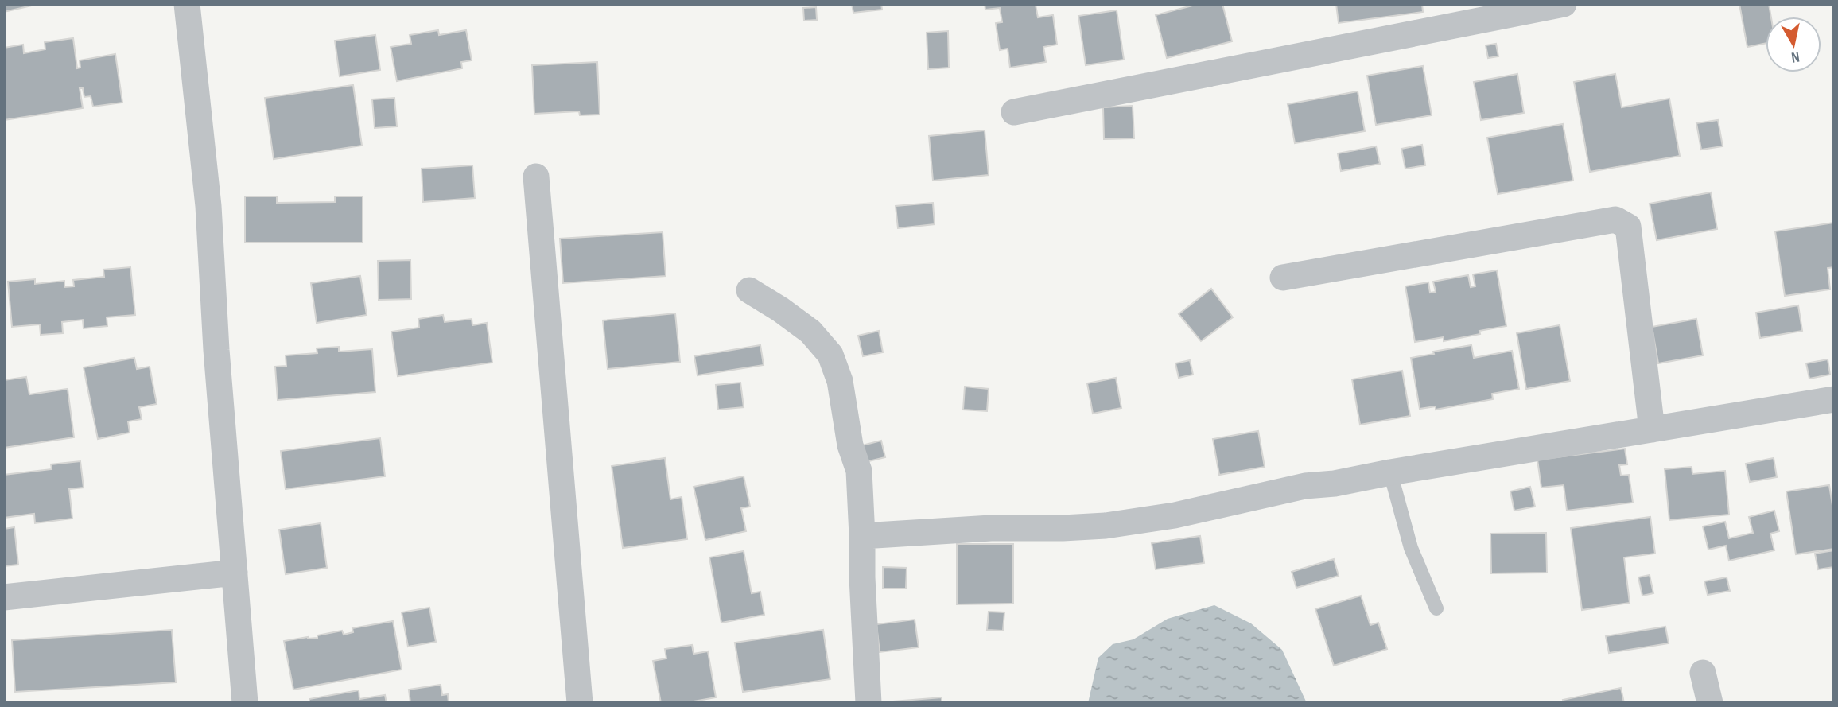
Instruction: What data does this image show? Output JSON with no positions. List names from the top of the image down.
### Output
{
  "north": "bottom"
}
